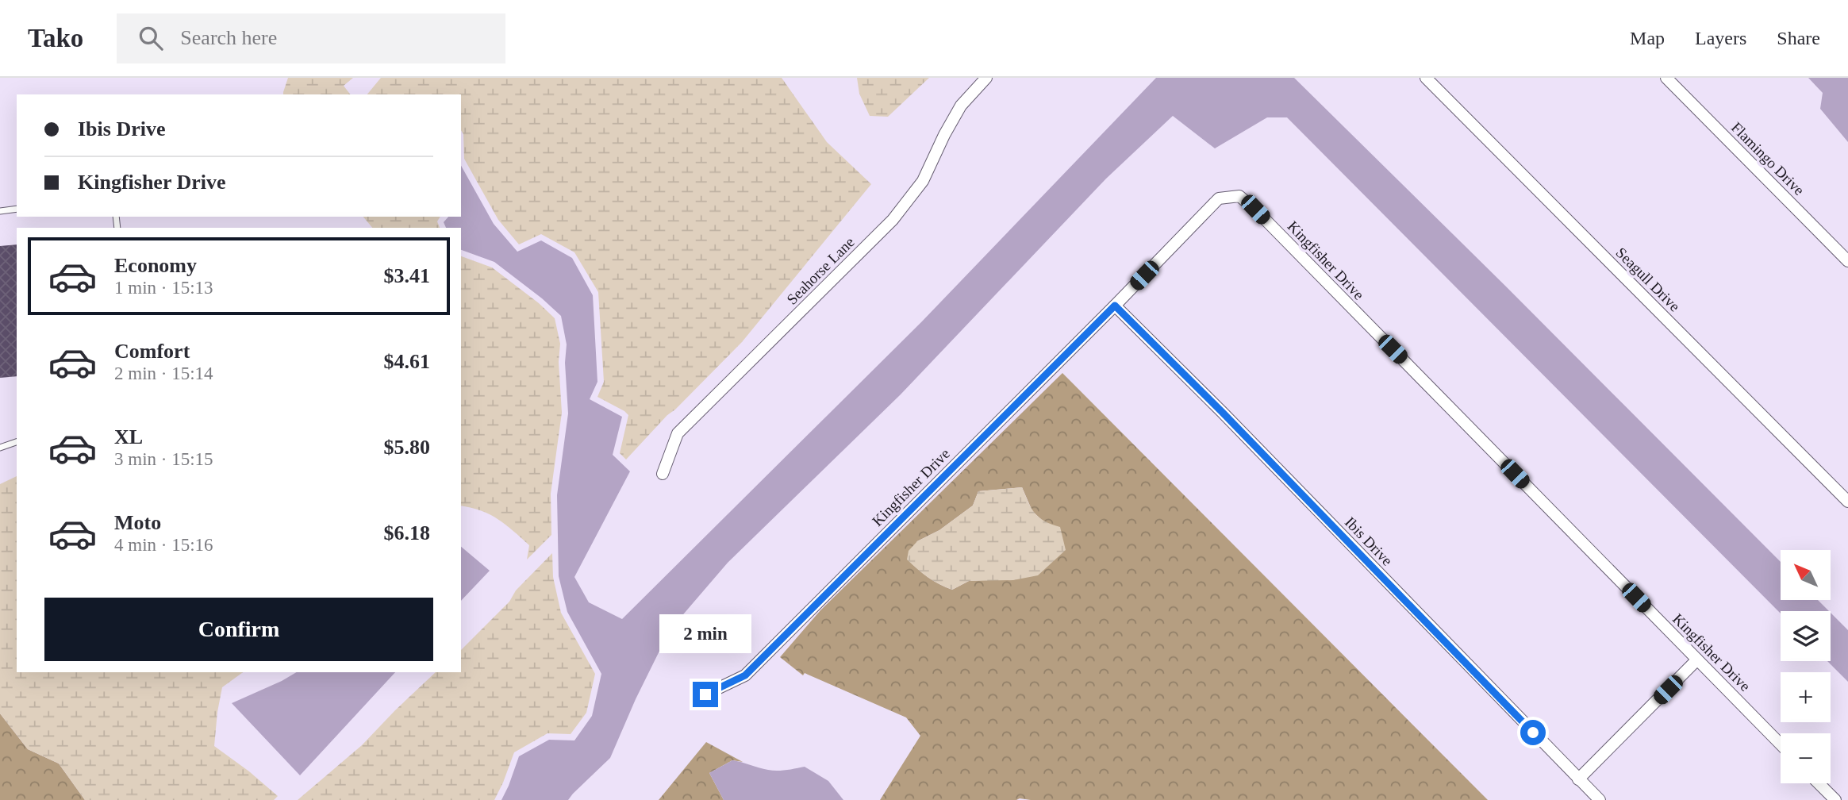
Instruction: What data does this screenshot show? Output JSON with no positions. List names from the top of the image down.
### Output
{
  "streets": {
    "street": [
      "Flamingo Drive",
      "Kingfisher Drive",
      "Seahorse Lane",
      "Seagull Drive",
      "Ibis Drive"
    ]
  },
  "crossings": [
    ["Kingfisher Drive", "Ibis Drive"]
  ],
  "north": "top left",
  "page": {
    "header": "Tako",
    "search": "Search here",
    "nav": ["Map", "Layers", "Share"],
    "banner": ["Ibis Drive", "Kingfisher Drive"],
    "list": [
      {
        "name": "Economy",
        "note": "1 min · 15:13",
        "value": "$3.41"
      },
      {
        "name": "Comfort",
        "note": "2 min · 15:14",
        "value": "$4.61"
      },
      {
        "name": "XL",
        "note": "3 min · 15:15",
        "value": "$5.80"
      },
      {
        "name": "Moto",
        "note": "4 min · 15:16",
        "value": "$6.18"
      }
    ],
    "map_buttons": ["+", "−"],
    "buttons": "Confirm",
    "bubble": "2 min"
  }
}
